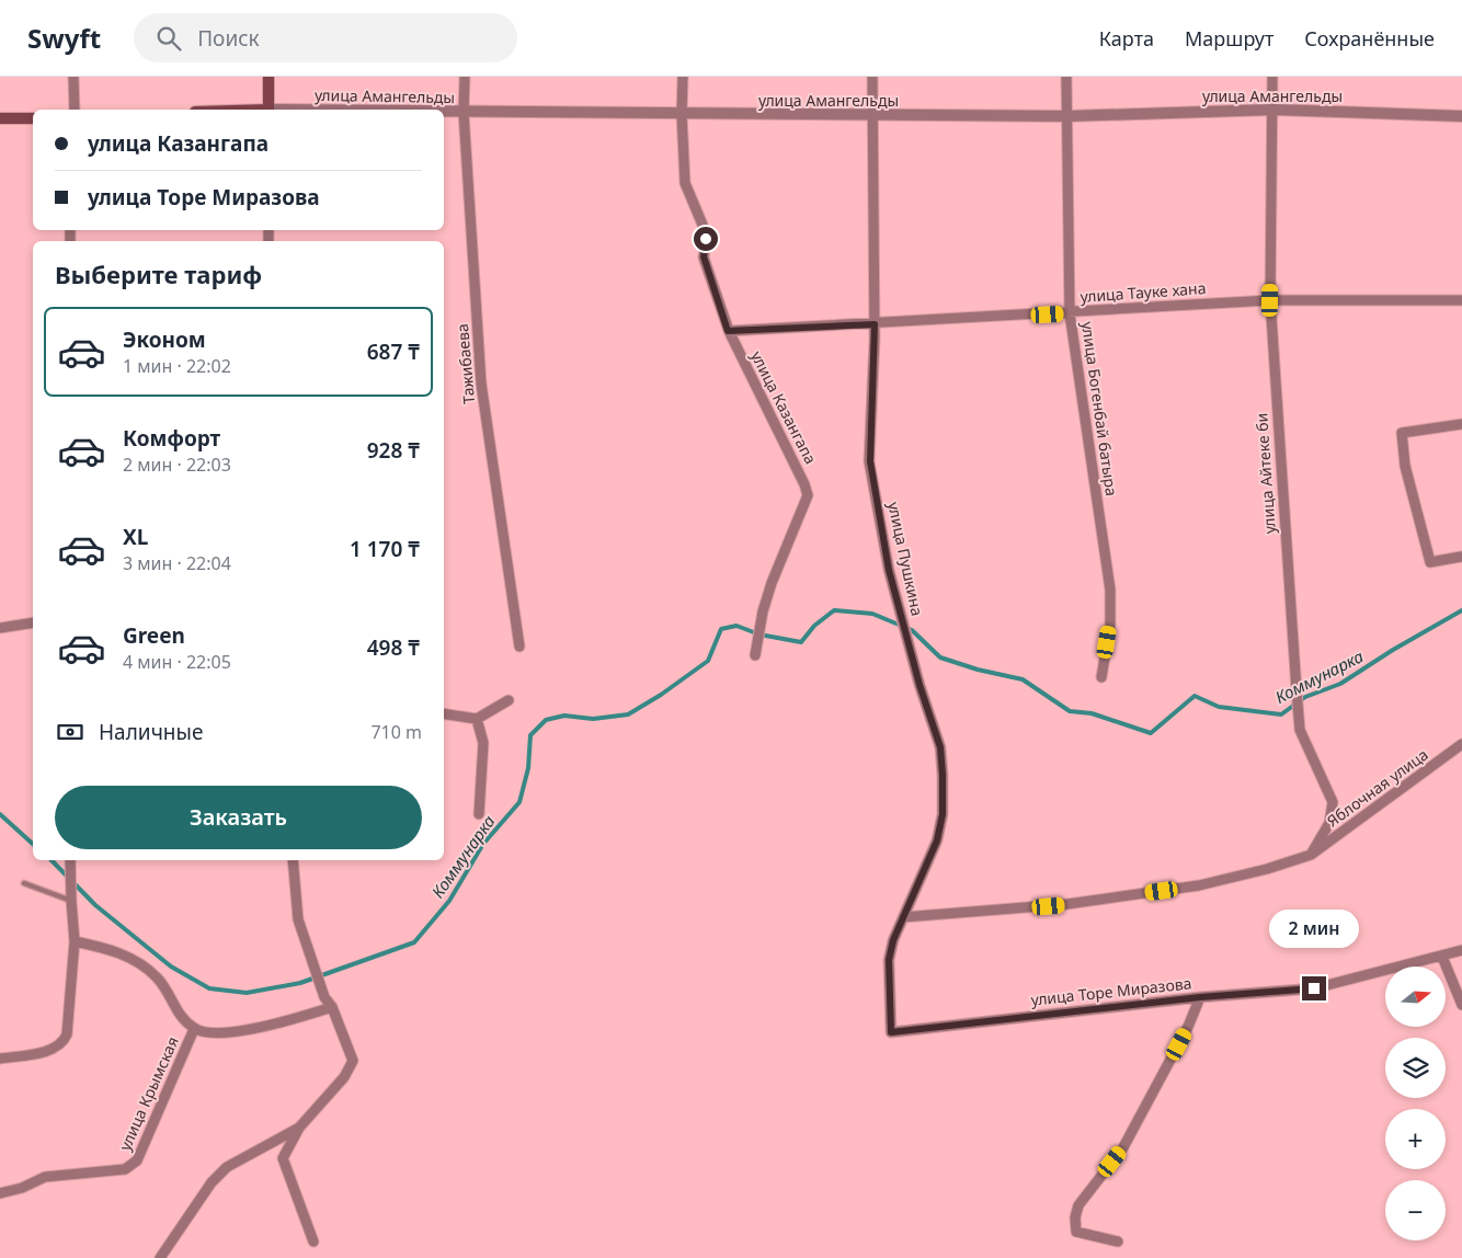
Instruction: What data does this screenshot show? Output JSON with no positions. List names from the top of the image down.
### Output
{
  "streets": {
    "street": [
      "улица Амангельды",
      "улица Тауке хана",
      "Тажибаева",
      "улица Казангапа",
      "улица Богенбай батыра",
      "улица Айтеке би",
      "улица Пушкина",
      "Яблочная улица",
      "улица Торе Миразова",
      "улица Крымская"
    ]
  },
  "crossings": [
    ["улица Амангельды", "Тажибаева"],
    ["улица Амангельды", "улица Казангапа"],
    ["улица Амангельды", "улица Богенбай батыра"],
    ["улица Амангельды", "улица Айтеке би"],
    ["улица Амангельды", "улица Пушкина"],
    ["улица Тауке хана", "улица Казангапа"],
    ["улица Тауке хана", "улица Богенбай батыра"],
    ["улица Тауке хана", "улица Айтеке би"],
    ["улица Тауке хана", "улица Пушкина"],
    ["улица Айтеке би", "Яблочная улица"],
    ["улица Пушкина", "Яблочная улица"],
    ["улица Пушкина", "улица Торе Миразова"]
  ],
  "water": ["Коммунарка"],
  "north": "right",
  "page": {
    "header": "Swyft",
    "search": "Поиск",
    "nav": ["Карта", "Маршрут", "Сохранённые"],
    "banner": ["улица Казангапа", "улица Торе Миразова"],
    "heading": "Выберите тариф",
    "list": [
      {
        "name": "Эконом",
        "note": "1 мин · 22:02",
        "value": "687 ₸"
      },
      {
        "name": "Комфорт",
        "note": "2 мин · 22:03",
        "value": "928 ₸"
      },
      {
        "name": "XL",
        "note": "3 мин · 22:04",
        "value": "1 170 ₸"
      },
      {
        "name": "Green",
        "note": "4 мин · 22:05",
        "value": "498 ₸"
      }
    ],
    "pay": ["Наличные", "710 m"],
    "buttons": "Заказать",
    "bubble": "2 мин",
    "map_buttons": ["+", "−"]
  }
}
